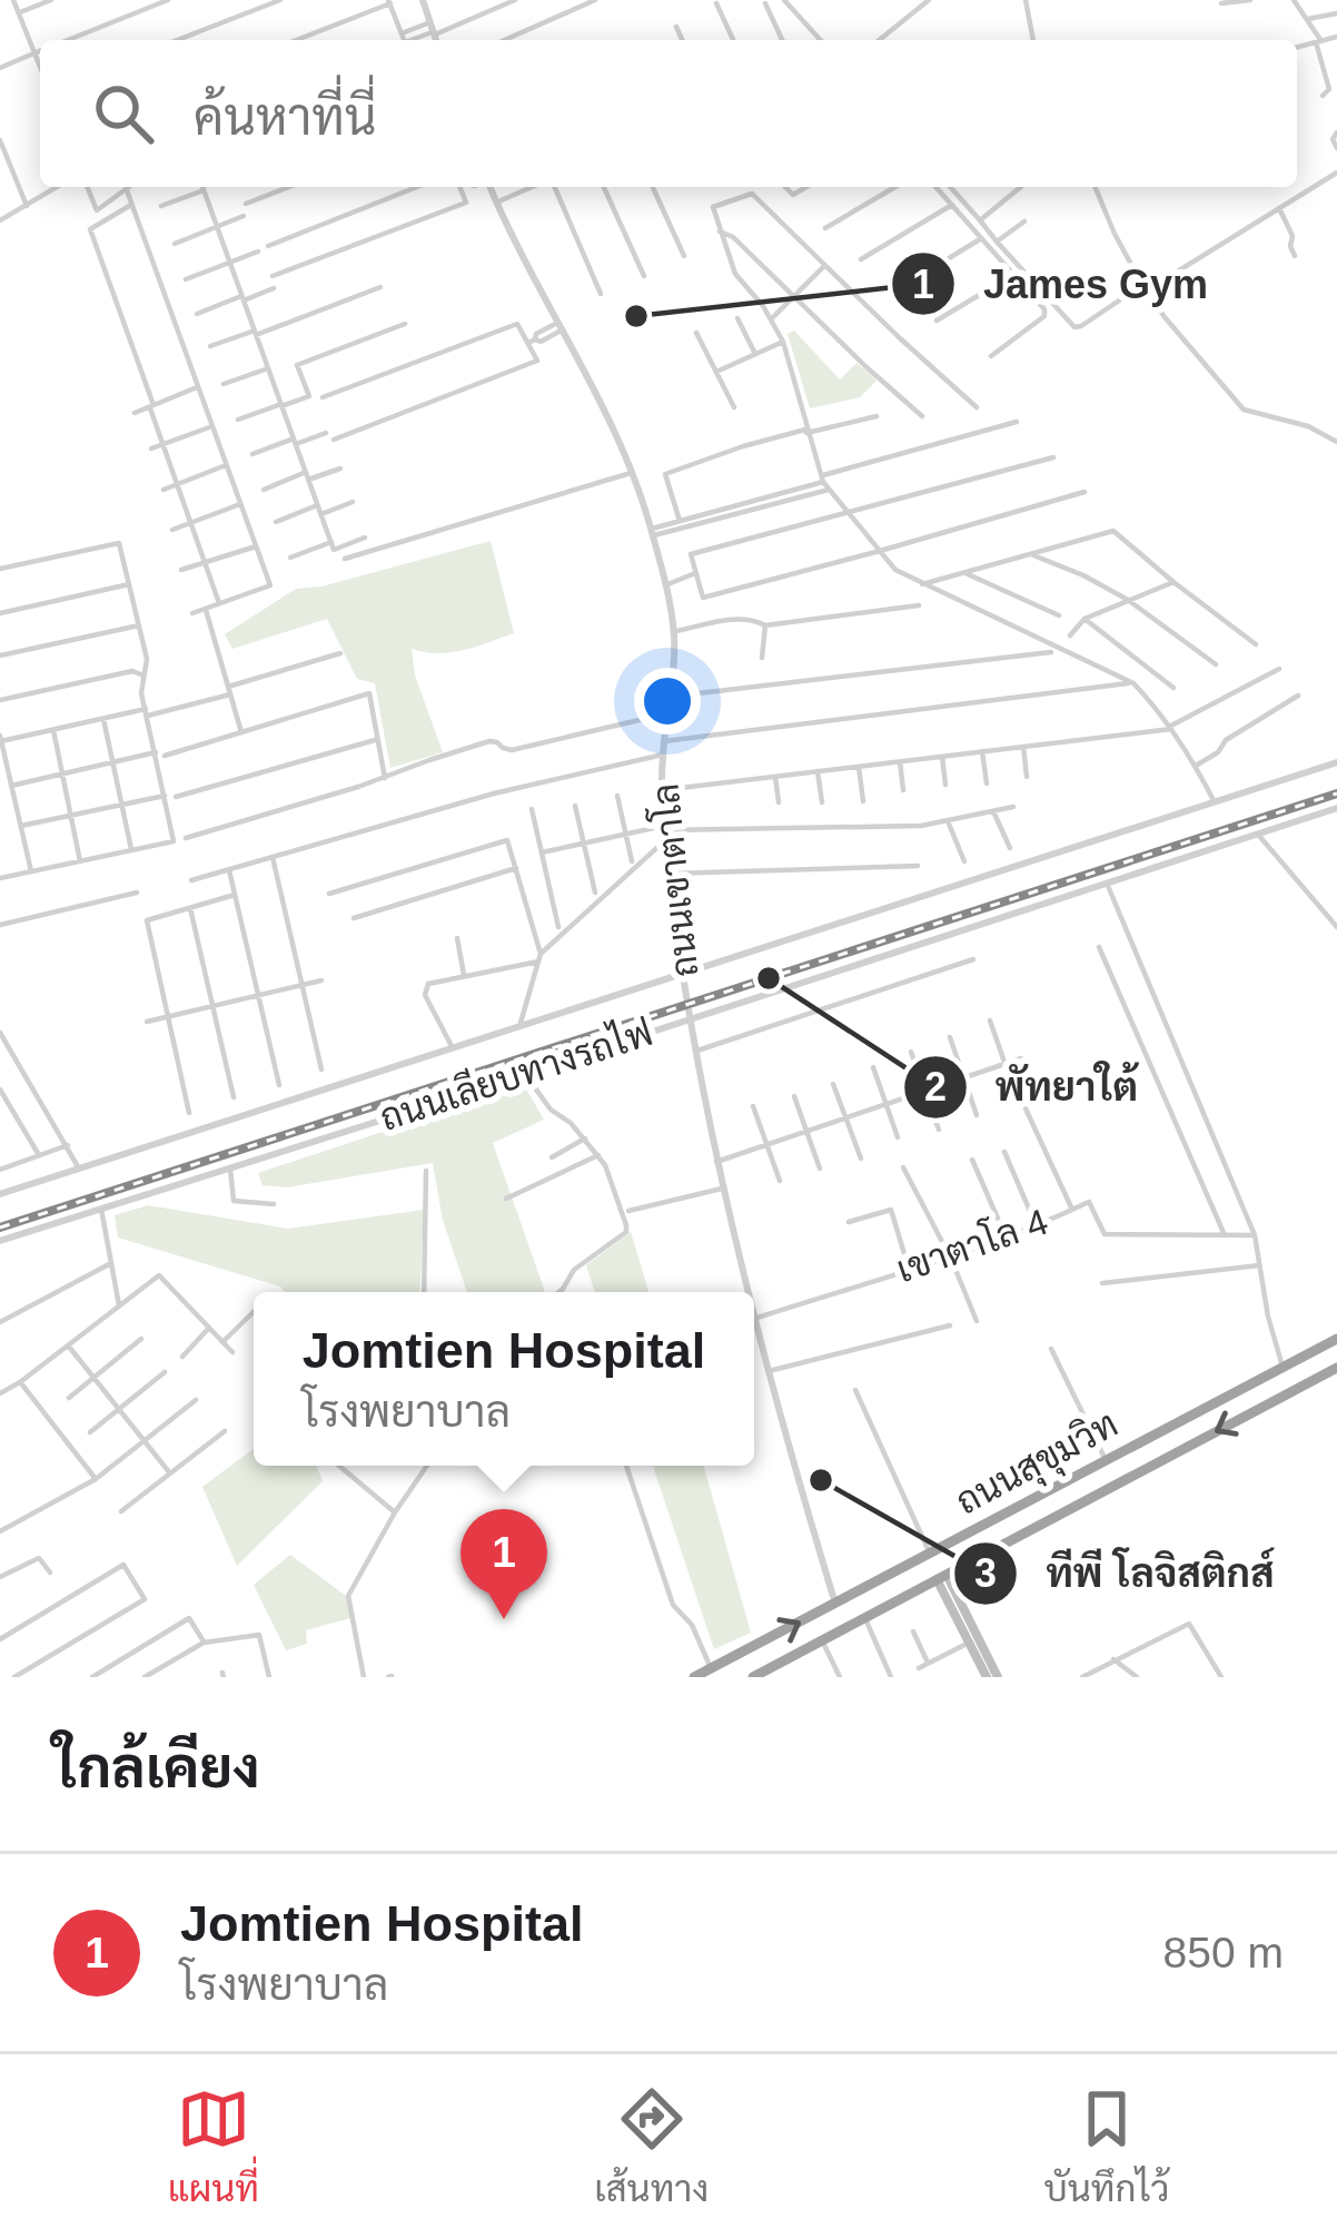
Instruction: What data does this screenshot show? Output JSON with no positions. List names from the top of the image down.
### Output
{
  "streets": {
    "highway": ["ถนนสุขุมวิท"],
    "street": ["ถนนเขาตาโล", "ถนนเลียบทางรถไฟ", "เขาตาโล 4"]
  },
  "crossings": [
    ["ถนนเขาตาโล", "ถนนเลียบทางรถไฟ"],
    ["ถนนเขาตาโล", "ถนนสุขุมวิท"]
  ],
  "places": ["James Gym", "พัทยาใต้", "ทีพี โลจิสติกส์"],
  "page": {
    "search": "ค้นหาที่นี่",
    "popup": ["Jomtien Hospital", "โรงพยาบาล"],
    "pins": "1",
    "heading": "ใกล้เคียง",
    "list": [
      {
        "mark": "1",
        "name": "Jomtien Hospital",
        "note": "โรงพยาบาล",
        "value": "850 m"
      }
    ],
    "nav": ["แผนที่", "เส้นทาง", "บันทึกไว้"]
  }
}
